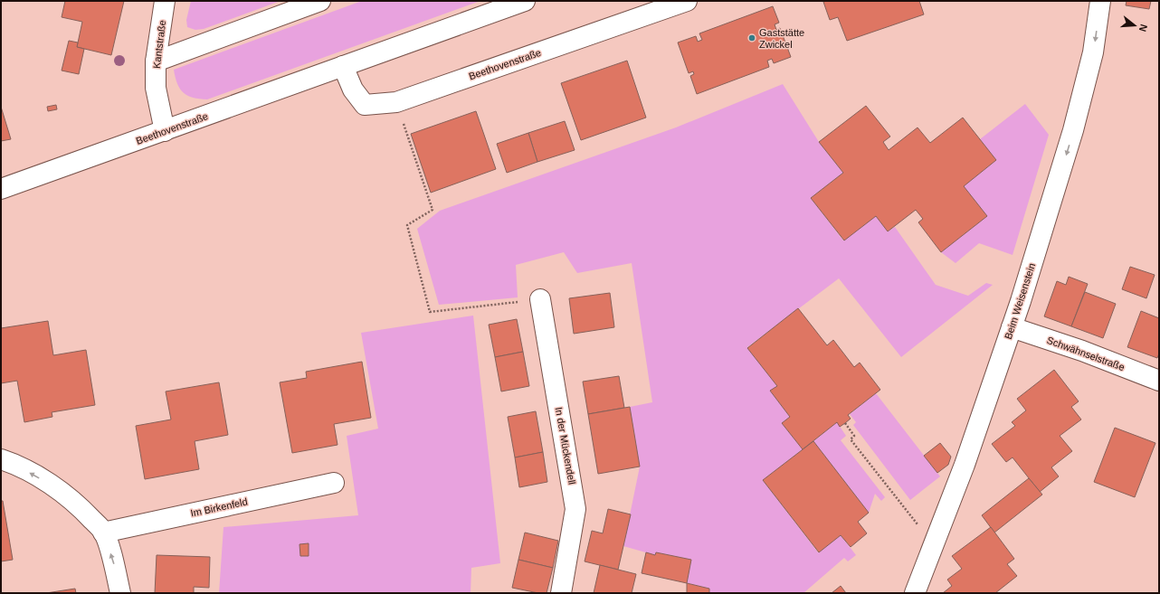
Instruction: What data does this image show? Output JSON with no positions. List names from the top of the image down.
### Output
{
  "streets": {
    "street": [
      "Kantstraße",
      "Beethovenstraße",
      "Beim Weisenstein",
      "Schwähnselstraße",
      "In der Mückendell",
      "Im Birkenfeld"
    ]
  },
  "crossings": [
    ["Kantstraße", "Beethovenstraße"],
    ["Beim Weisenstein", "Schwähnselstraße"]
  ],
  "one_way": ["Beim Weisenstein"],
  "places": ["Gaststätte Zwickel"],
  "north": "right"
}
